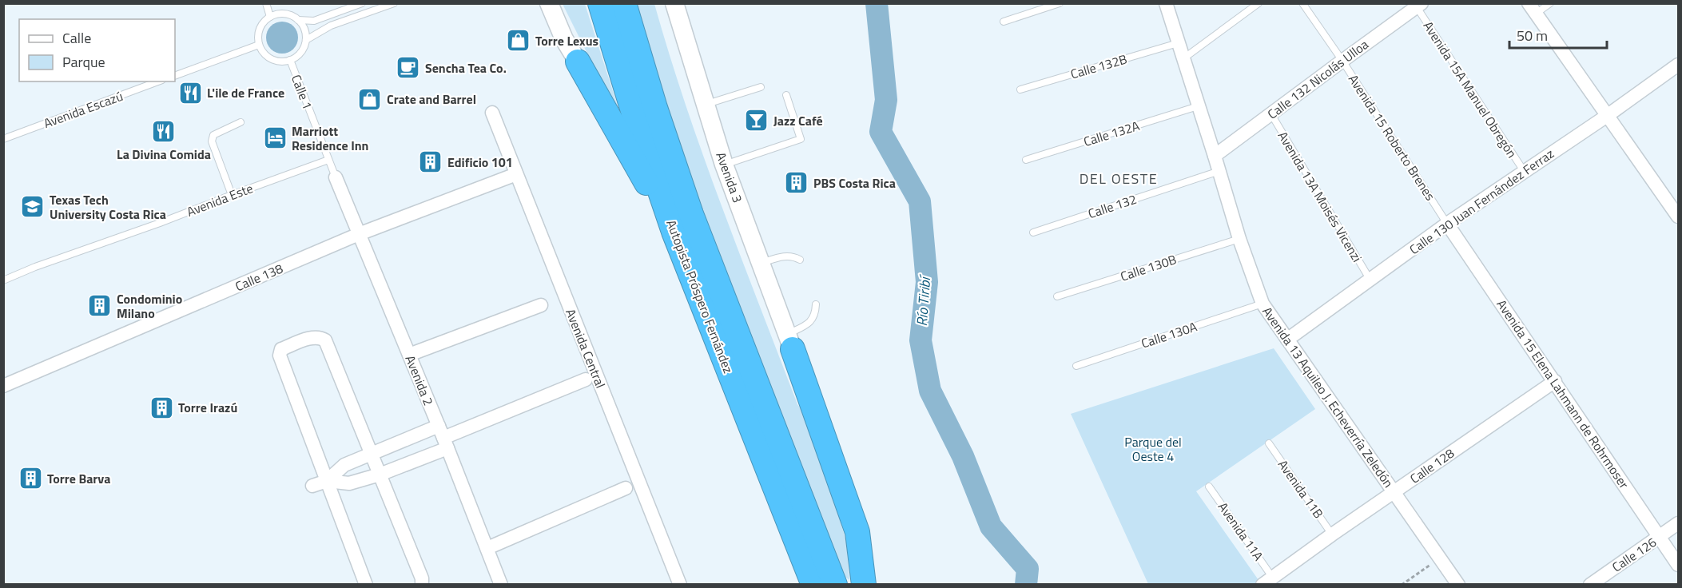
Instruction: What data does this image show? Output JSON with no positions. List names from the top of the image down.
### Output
{
  "streets": {
    "highway": ["Autopista Próspero Fernández"],
    "street": [
      "Calle 132 Nicolás Ulloa",
      "Avenida 3",
      "Calle 130 Juan Fernández Ferraz",
      "Calle 138",
      "Avenida Central",
      "Avenida 2",
      "Avenida 15 Elena Lahmann de Rohrmoser",
      "Avenida 13 Aquileo J. Echeverría Zeledón",
      "Calle 128",
      "Calle 126"
    ],
    "lane": [
      "Calle 132B",
      "Avenida 15A Manuel Obregón",
      "Calle 1",
      "Avenida Escazú",
      "Calle 132A",
      "Avenida 15 Roberto Brenes",
      "Avenida 13A Moisés Vicenzi",
      "Avenida Este",
      "Calle 132",
      "Calle 130B",
      "Calle 130A",
      "Avenida 11B",
      "Avenida 11A"
    ]
  },
  "crossings": [
    ["Calle 132B", "Avenida 13 Aquileo J. Echeverría Zeledón"],
    ["Calle 132 Nicolás Ulloa", "Avenida 15A Manuel Obregón"],
    ["Calle 132 Nicolás Ulloa", "Avenida 15 Roberto Brenes"],
    ["Calle 132 Nicolás Ulloa", "Avenida 13A Moisés Vicenzi"],
    ["Calle 132 Nicolás Ulloa", "Avenida 13 Aquileo J. Echeverría Zeledón"],
    ["Avenida 15A Manuel Obregón", "Calle 130 Juan Fernández Ferraz"],
    ["Calle 1", "Avenida Este"],
    ["Calle 1", "Avenida 2"],
    ["Calle 132A", "Avenida 13 Aquileo J. Echeverría Zeledón"],
    ["Avenida 15 Roberto Brenes", "Calle 130 Juan Fernández Ferraz"],
    ["Avenida 15 Roberto Brenes", "Avenida 15 Elena Lahmann de Rohrmoser"],
    ["Avenida 13A Moisés Vicenzi", "Calle 130 Juan Fernández Ferraz"],
    ["Calle 130 Juan Fernández Ferraz", "Avenida 15 Elena Lahmann de Rohrmoser"],
    ["Calle 130 Juan Fernández Ferraz", "Avenida 13 Aquileo J. Echeverría Zeledón"],
    ["Calle 132", "Avenida 13 Aquileo J. Echeverría Zeledón"],
    ["Calle 130B", "Avenida 13 Aquileo J. Echeverría Zeledón"],
    ["Calle 138", "Avenida Central"],
    ["Calle 138", "Avenida 2"],
    ["Calle 130A", "Avenida 13 Aquileo J. Echeverría Zeledón"],
    ["Avenida 15 Elena Lahmann de Rohrmoser", "Calle 128"],
    ["Avenida 15 Elena Lahmann de Rohrmoser", "Calle 126"],
    ["Avenida 13 Aquileo J. Echeverría Zeledón", "Calle 128"],
    ["Calle 128", "Avenida 11B"],
    ["Calle 128", "Avenida 11A"]
  ],
  "districts": ["DEL OESTE"],
  "water": ["Río Tiribí"],
  "parks": ["Parque del Oeste 4"],
  "places": {
    "shop": ["Torre Lexus", "Crate and Barrel"],
    "cafe": ["Sencha Tea Co."],
    "restaurant": ["L'ile de France", "La Divina Comida"],
    "bar": ["Jazz Café"],
    "hotel": ["Marriott Residence Inn"],
    "building": [
      "Edificio 101",
      "PBS Costa Rica",
      "Condominio Milano",
      "Torre Irazú",
      "Torre Barva"
    ],
    "school or university": ["Texas Tech University Costa Rica"]
  },
  "legend": ["Calle", "Parque"],
  "scale_bar": "50 m"
}
